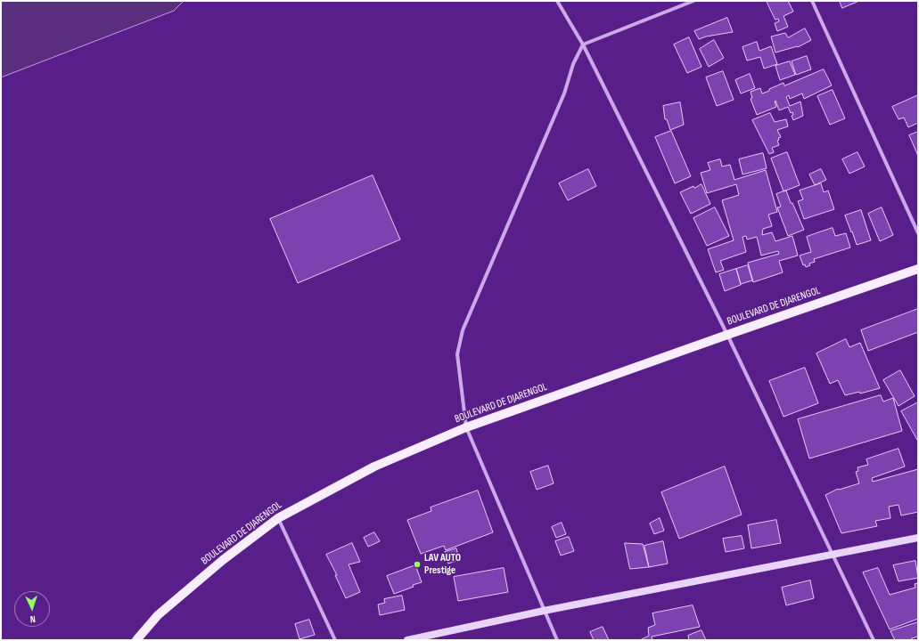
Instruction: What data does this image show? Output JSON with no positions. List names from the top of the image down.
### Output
{
  "streets": {
    "main road": ["BOULEVARD DE DJARENGOL"]
  },
  "places": ["LAV AUTO Prestige"],
  "north": "bottom"
}
